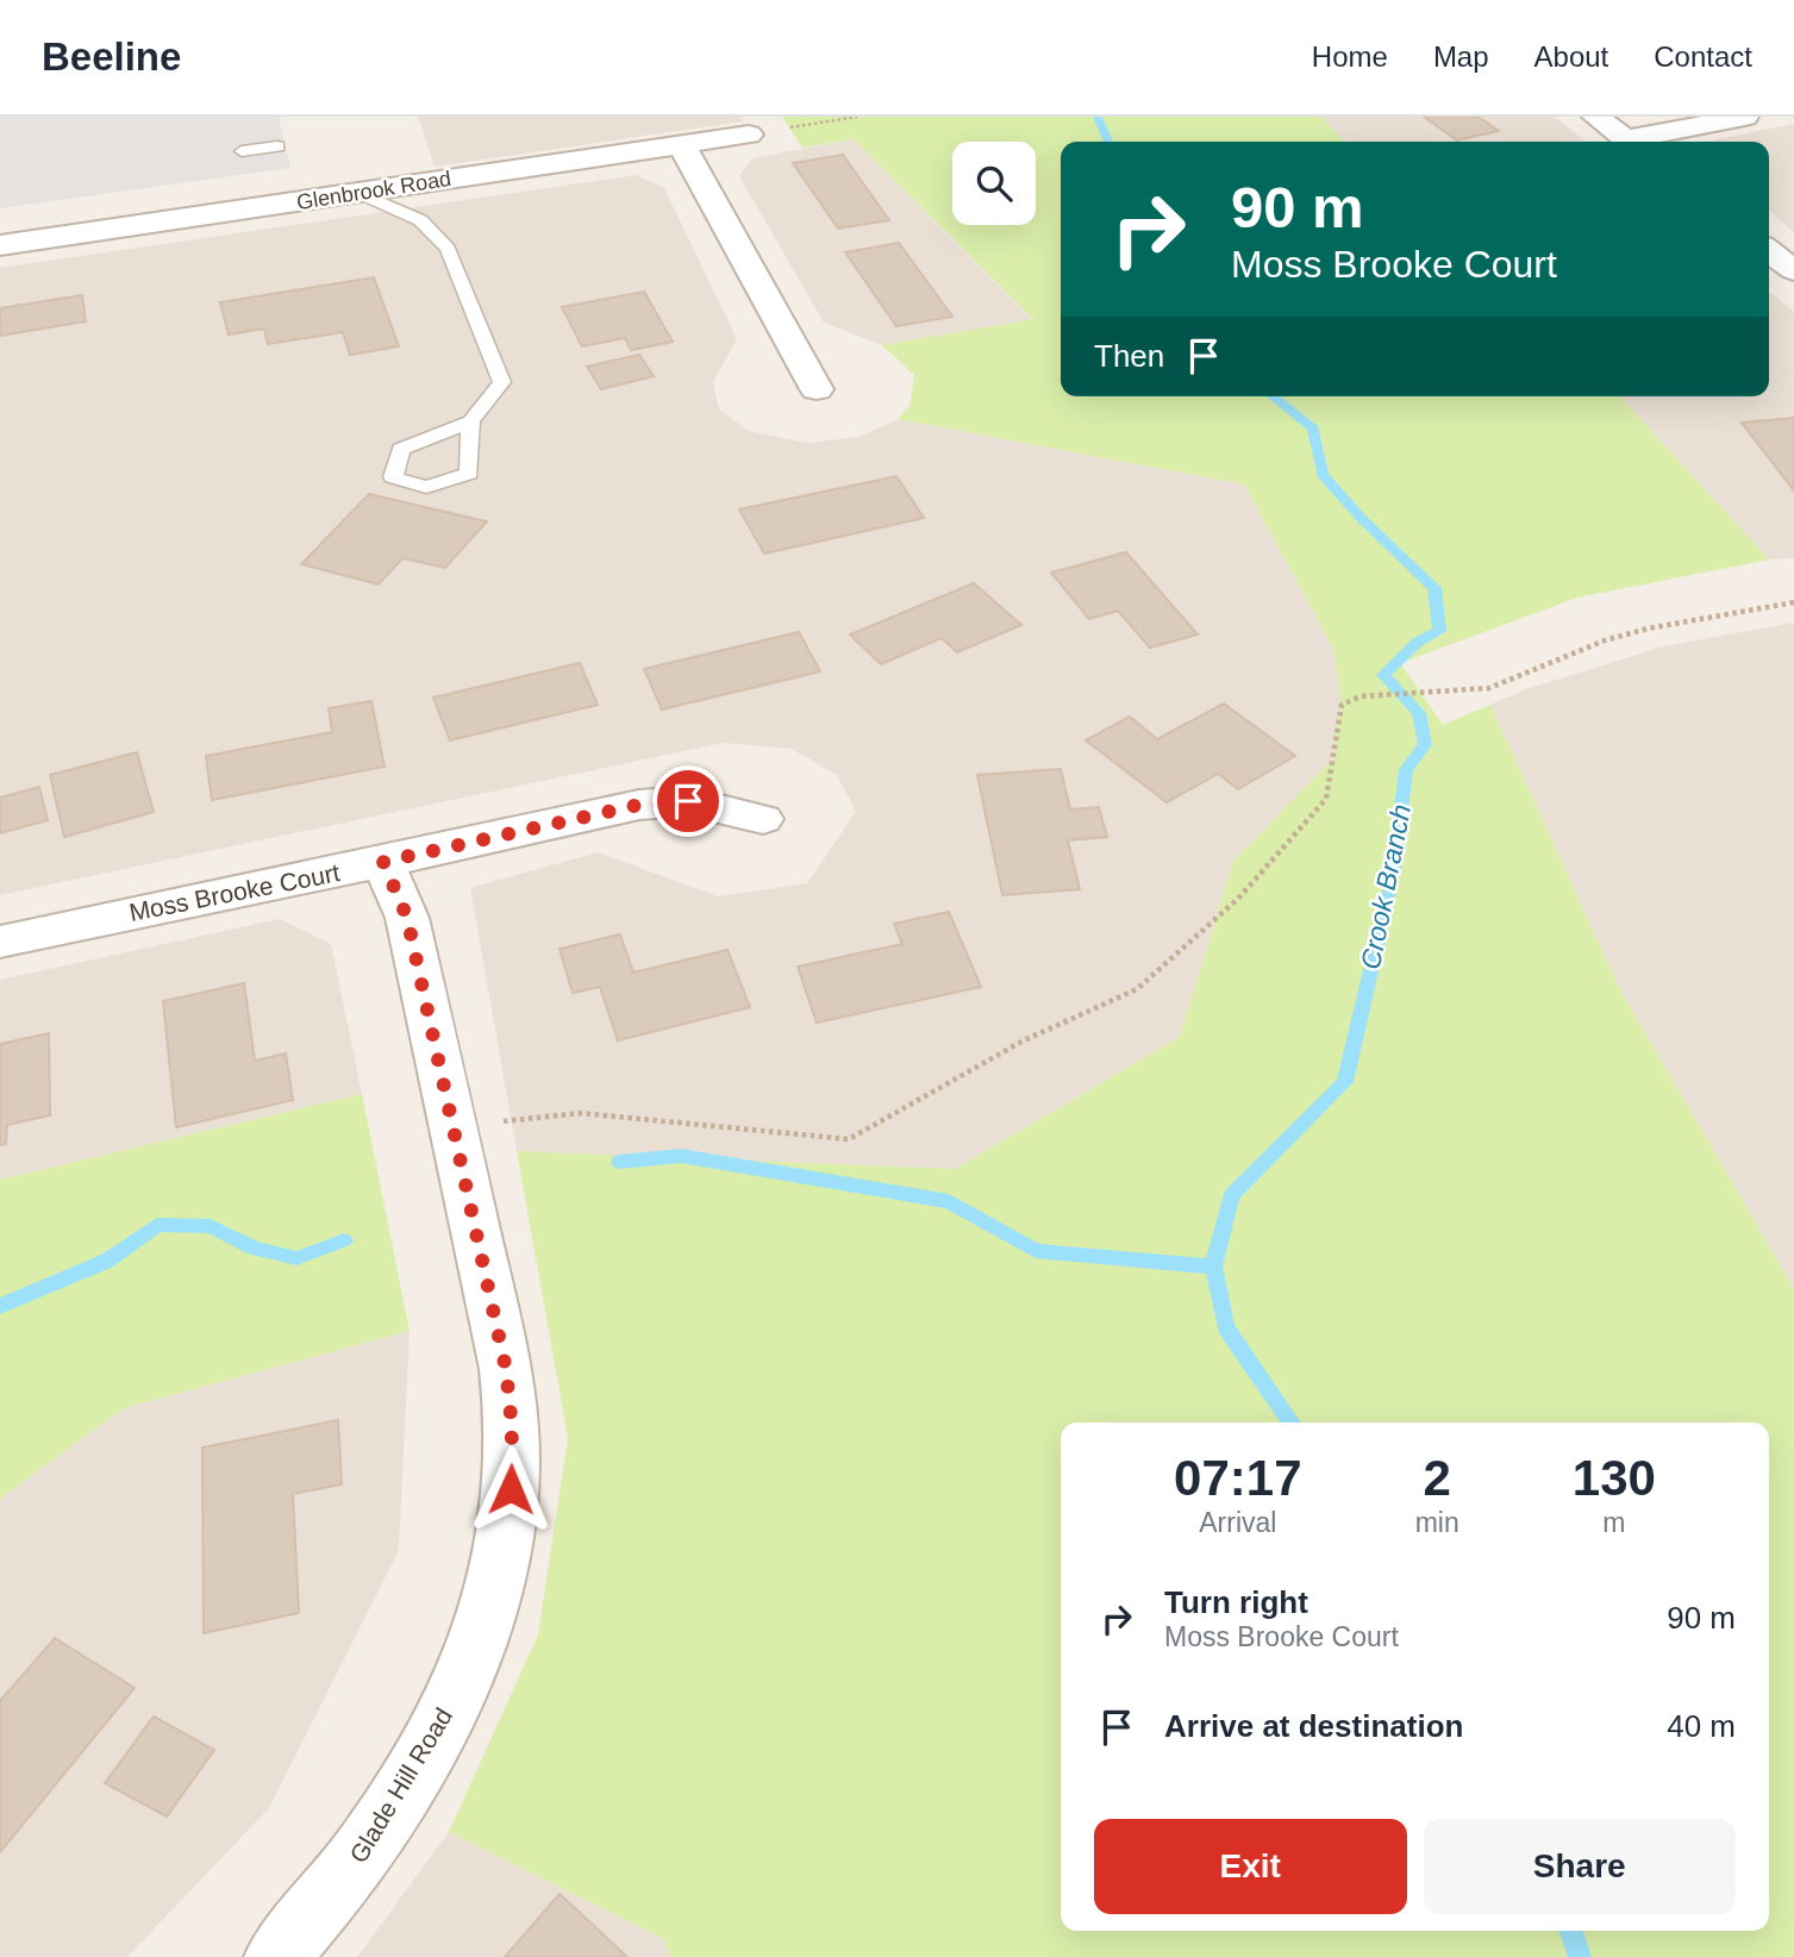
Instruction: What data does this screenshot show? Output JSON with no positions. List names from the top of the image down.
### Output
{
  "streets": {
    "street": ["Glenbrook Road", "Moss Brooke Court", "Glade Hill Road"]
  },
  "crossings": [
    ["Moss Brooke Court", "Glade Hill Road"]
  ],
  "water": ["Crook Branch"],
  "page": {
    "header": "Beeline",
    "nav": [
      "Home",
      "Map",
      "About",
      "Contact"
    ],
    "turn": ["90 m", "Moss Brooke Court"],
    "then": "Then",
    "eta": [
      "07:17",
      "Arrival",
      "2",
      "min",
      "130",
      "m"
    ],
    "list": [
      {
        "name": "Turn right",
        "note": "Moss Brooke Court",
        "value": "90 m"
      },
      {
        "name": "Arrive at destination",
        "value": "40 m"
      }
    ],
    "buttons": ["Exit", "Share"]
  }
}
